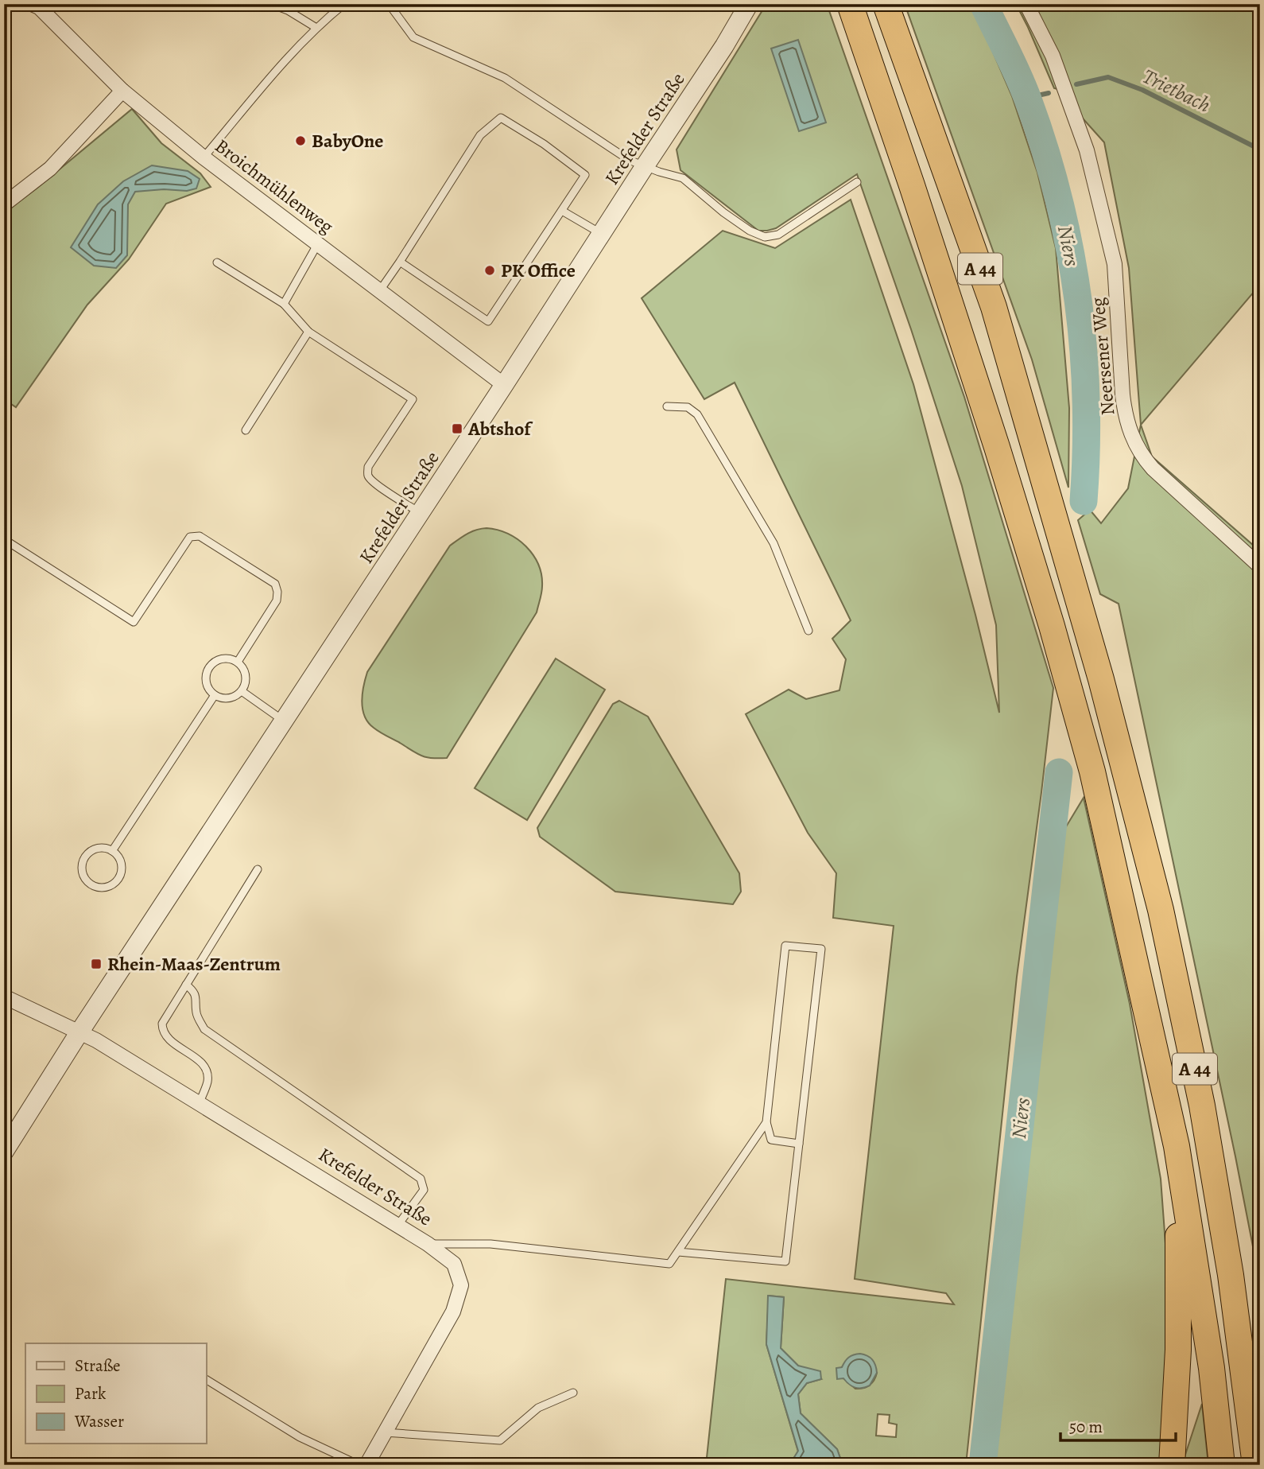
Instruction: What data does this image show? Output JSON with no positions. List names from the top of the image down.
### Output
{
  "streets": {
    "highway": ["A 44"],
    "street": ["Krefelder Straße", "Broichmühlenweg", "Neersener Weg"]
  },
  "crossings": [
    ["Krefelder Straße", "Broichmühlenweg"]
  ],
  "water": ["Trietbach", "Niers"],
  "places": {
    "other": ["BabyOne", "PK Office"],
    "transit": ["Abtshof", "Rhein-Maas-Zentrum"]
  },
  "legend": ["Straße", "Park", "Wasser"],
  "scale_bar": "50 m"
}
